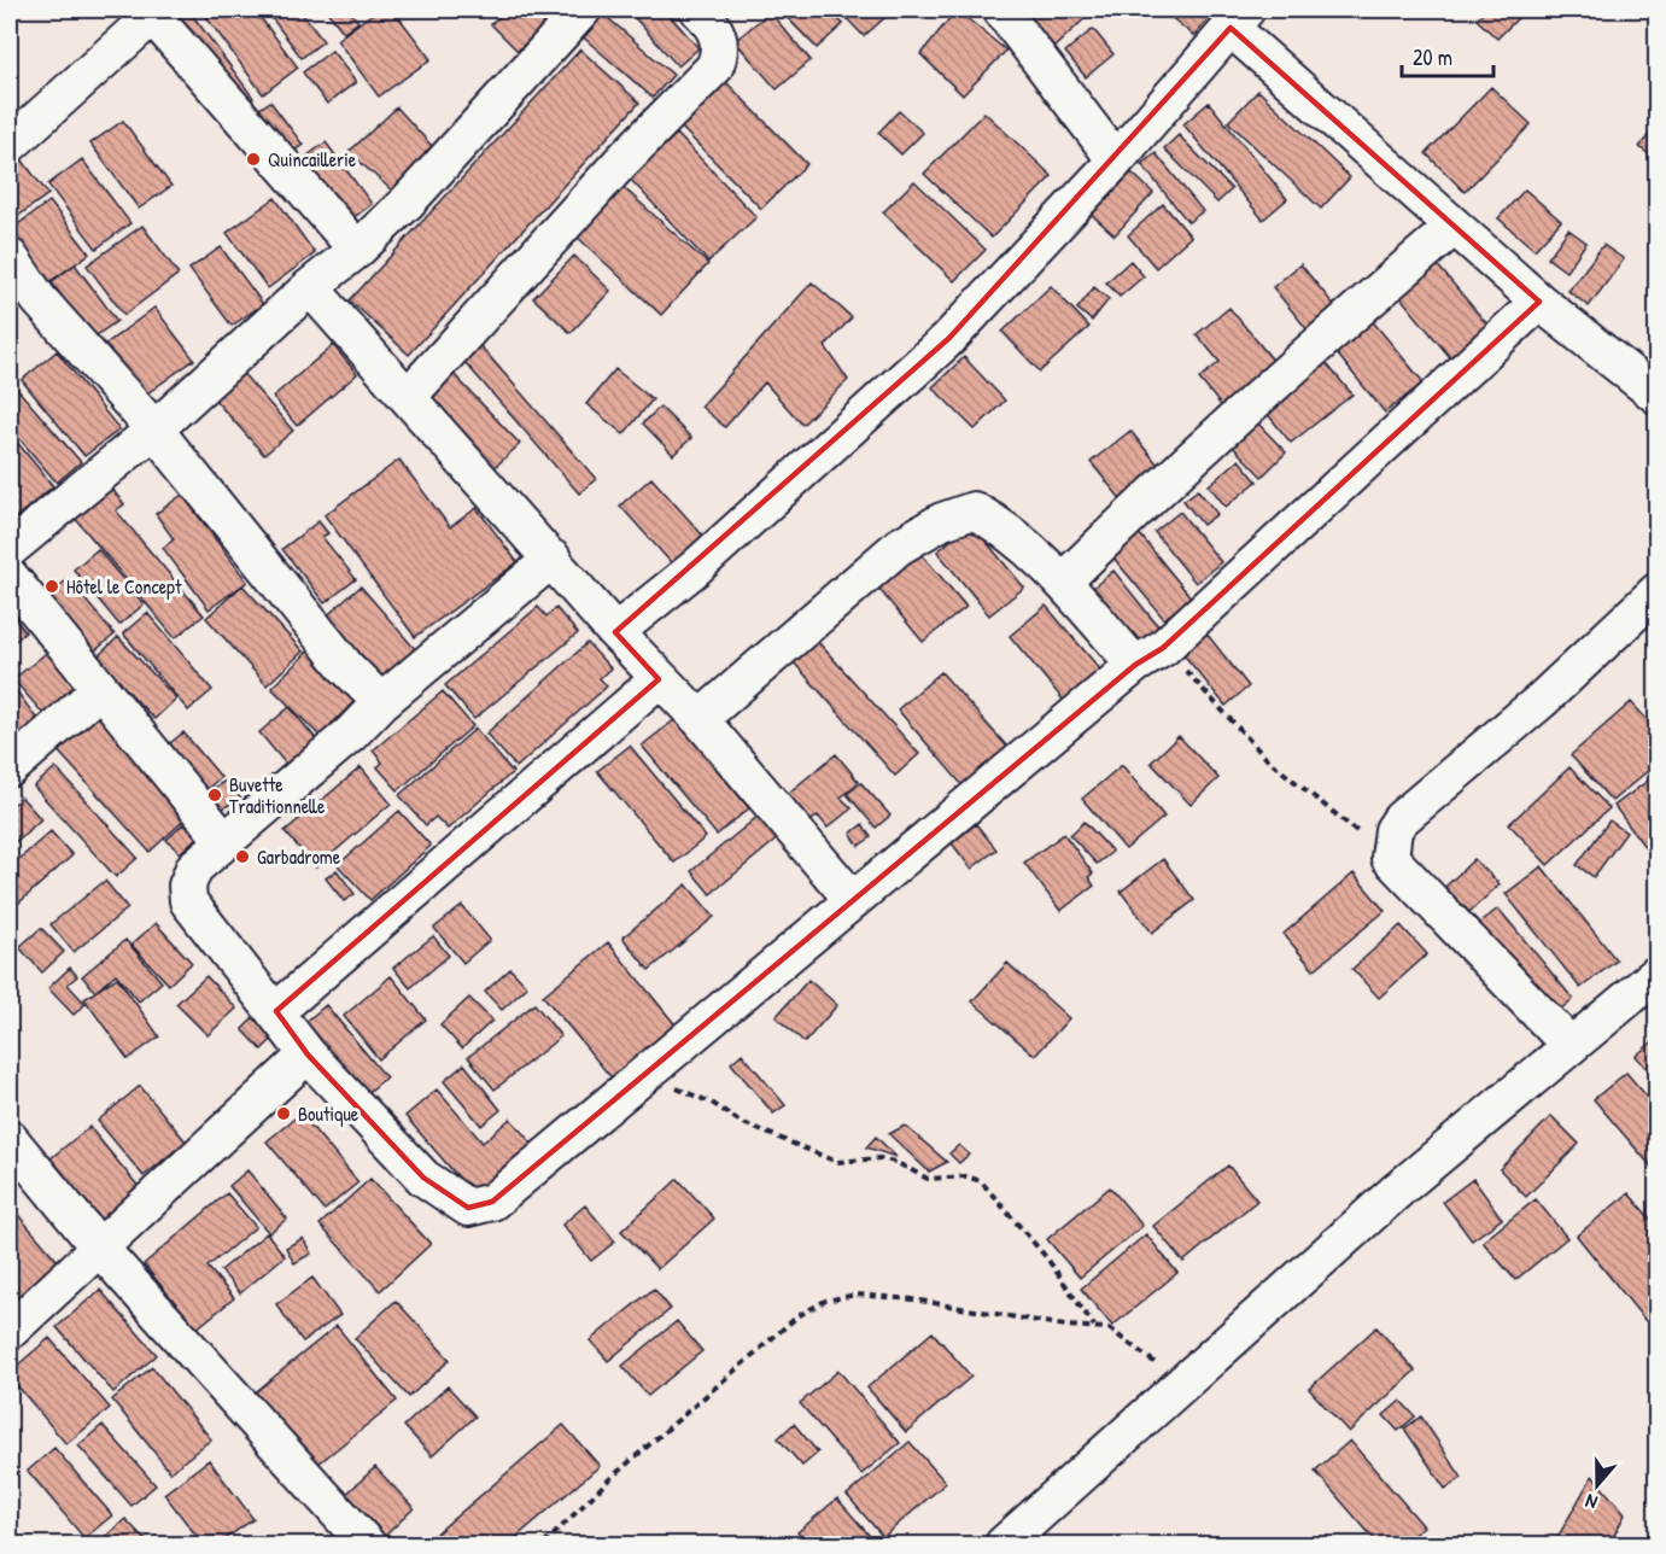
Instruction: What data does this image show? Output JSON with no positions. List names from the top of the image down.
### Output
{
  "places": [
    "Quincaillerie",
    "Hôtel le Concept",
    "Buvette Traditionnelle",
    "Garbadrome",
    "Boutique"
  ],
  "scale_bar": "20 m",
  "north": "bottom"
}
